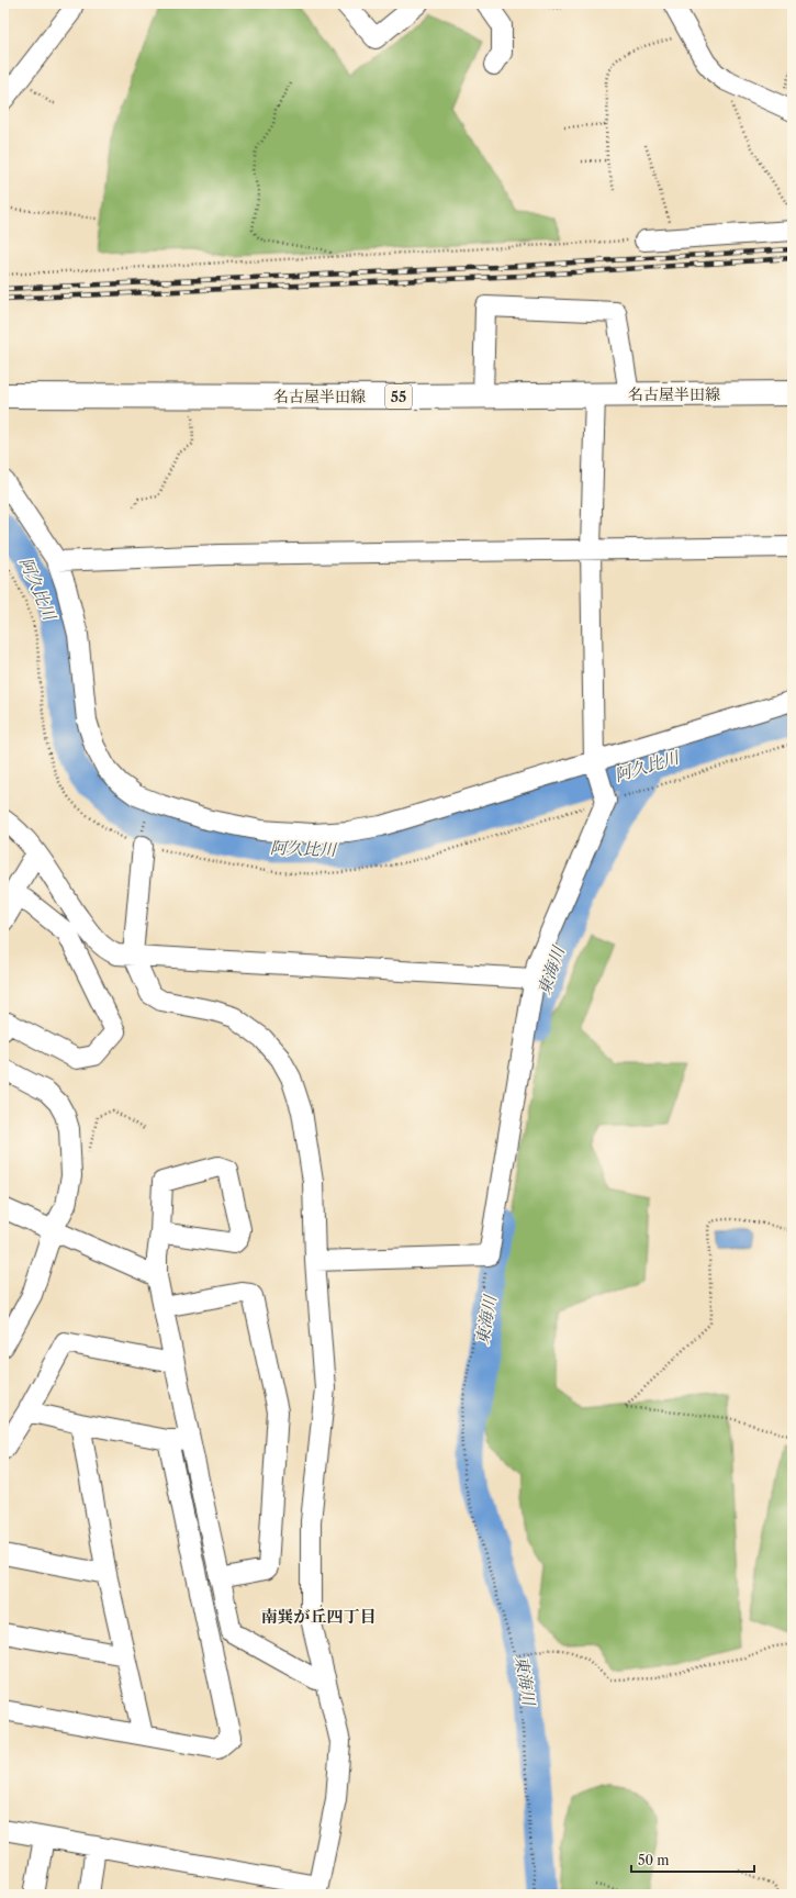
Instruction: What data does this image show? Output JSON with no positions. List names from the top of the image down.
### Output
{
  "streets": {
    "main road": ["名古屋半田線", "55"]
  },
  "districts": ["南巽が丘四丁目"],
  "water": ["阿久比川", "東海川"],
  "scale_bar": "50 m"
}
